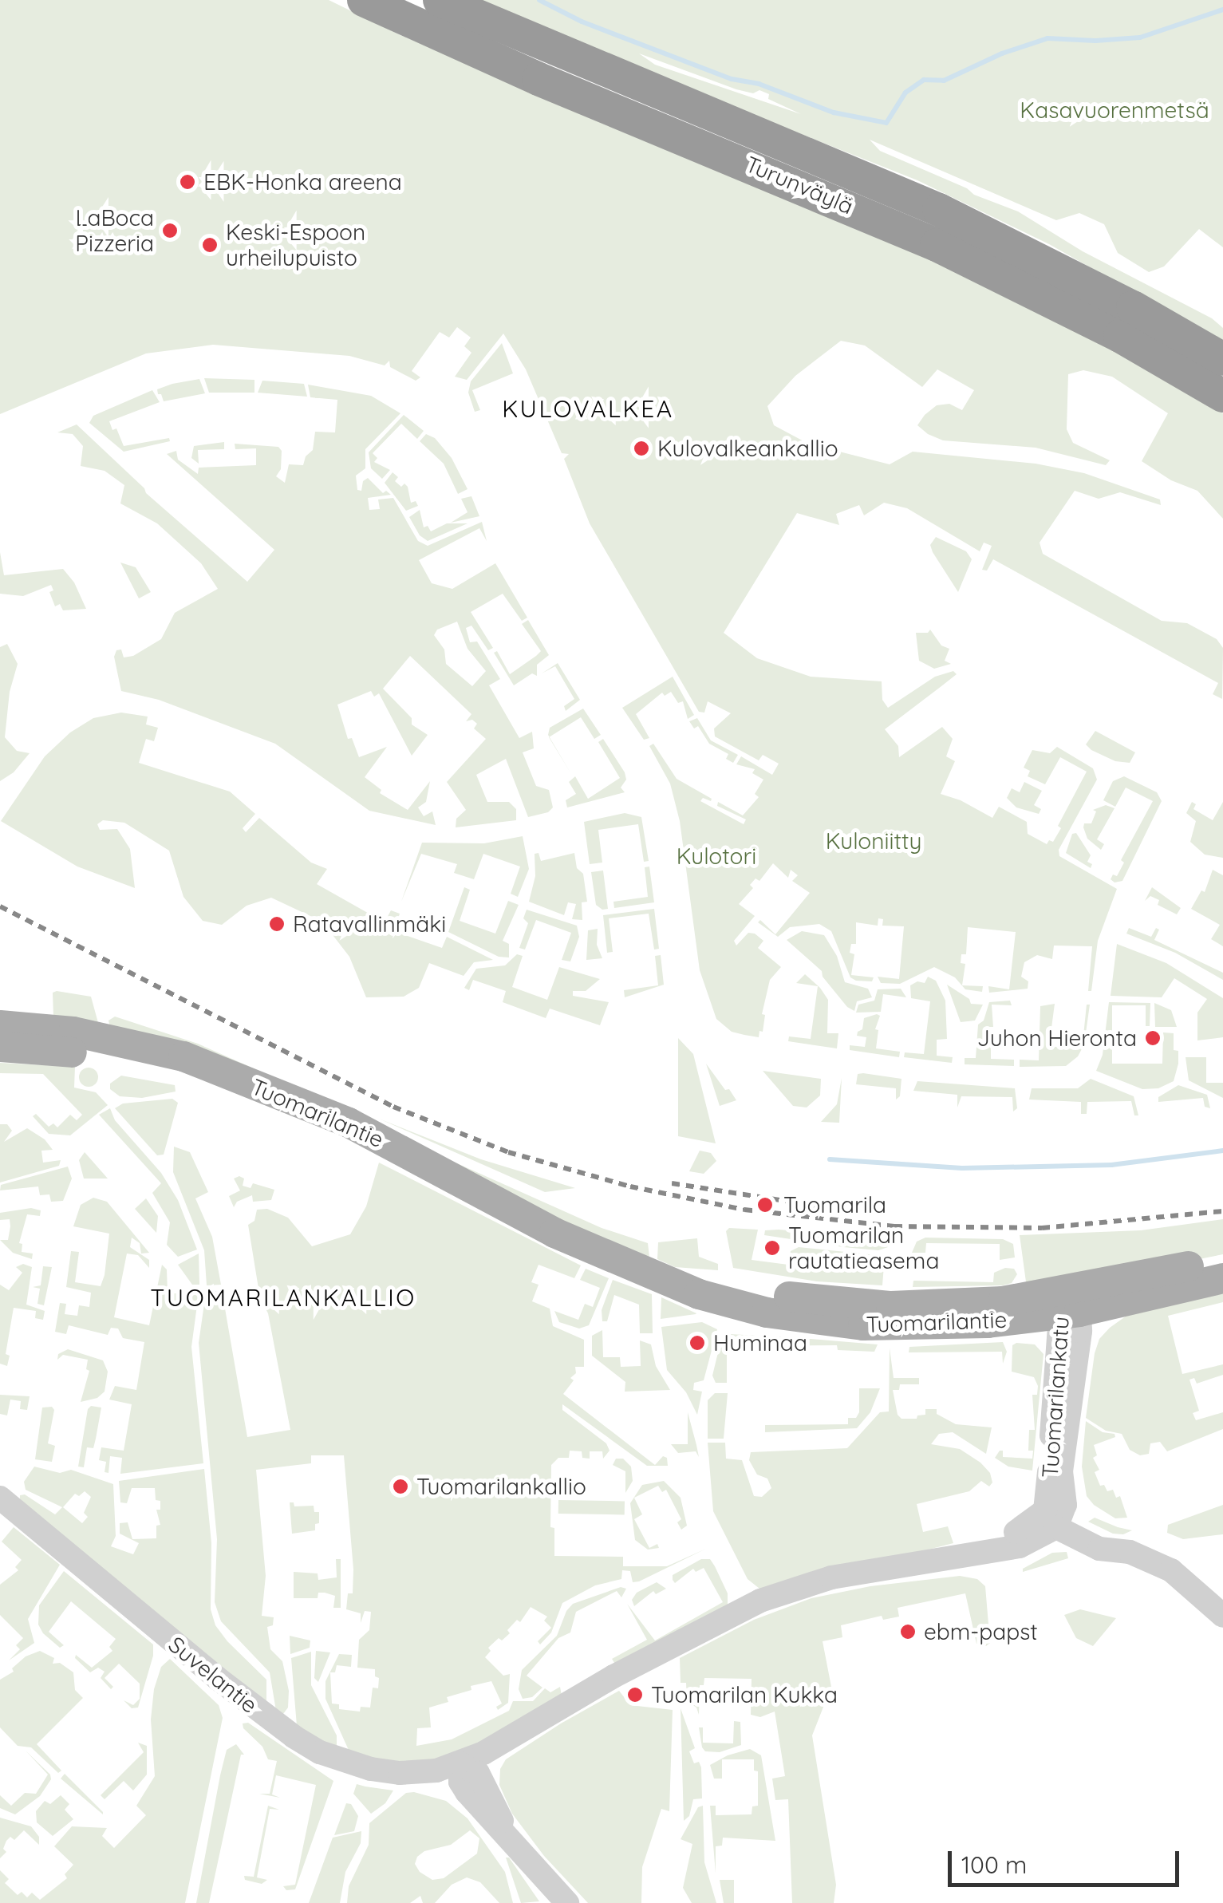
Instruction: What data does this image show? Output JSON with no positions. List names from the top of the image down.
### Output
{
  "streets": {
    "highway": ["Turunväylä"],
    "main road": ["Tuomarilantie"],
    "street": ["Tuomarilankatu", "Suvelantie"]
  },
  "crossings": [
    ["Tuomarilantie", "Tuomarilankatu"]
  ],
  "districts": ["KULOVALKEA", "TUOMARILANKALLIO"],
  "parks": ["Kasavuorenmetsä", "Kuloniitty", "Kulotori"],
  "places": [
    "EBK-Honka areena",
    "LaBoca Pizzeria",
    "Keski-Espoon urheilupuisto",
    "Kulovalkeankallio",
    "Ratavallinmäki",
    "Juhon Hieronta",
    "Tuomarila",
    "Tuomarilan rautatieasema",
    "Huminaa",
    "Tuomarilankallio",
    "ebm-papst",
    "Tuomarilan Kukka"
  ],
  "scale_bar": "100 m"
}
